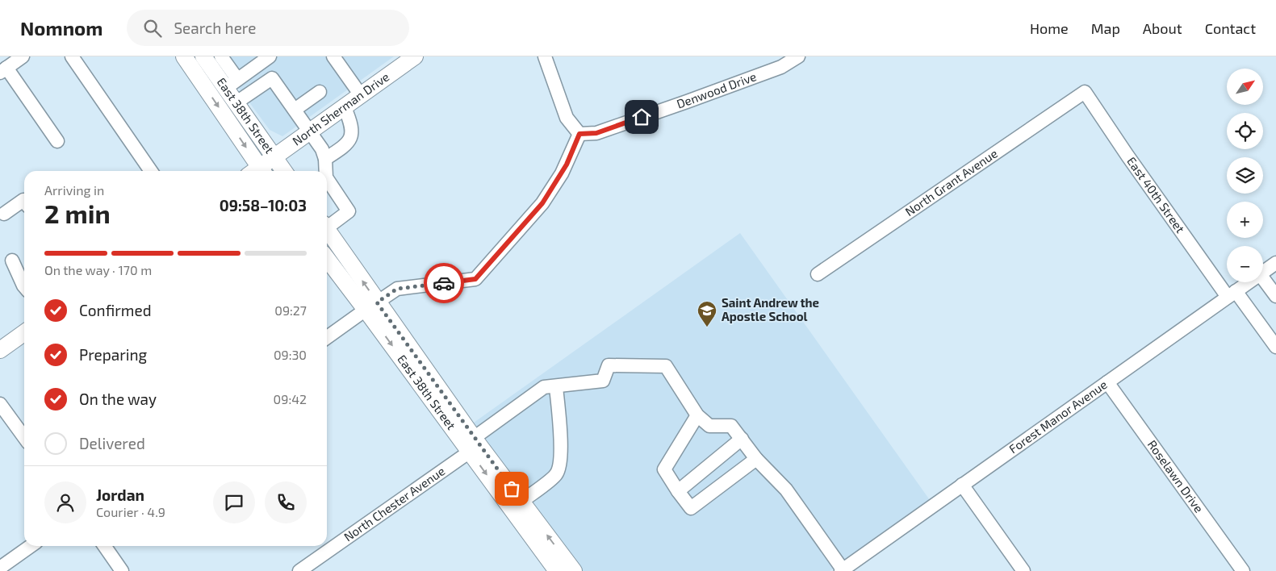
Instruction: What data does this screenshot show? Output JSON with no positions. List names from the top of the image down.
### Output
{
  "streets": {
    "main road": ["North Sherman Drive", "East 38th Street"],
    "street": [
      "Denwood Drive",
      "North Grant Avenue",
      "East 40th Street",
      "Forest Manor Avenue",
      "Roselawn Drive",
      "North Chester Avenue"
    ]
  },
  "crossings": [
    ["North Sherman Drive", "East 38th Street"],
    ["East 38th Street", "North Chester Avenue"],
    ["North Grant Avenue", "East 40th Street"],
    ["East 40th Street", "Forest Manor Avenue"],
    ["Forest Manor Avenue", "Roselawn Drive"]
  ],
  "places": {
    "school or university": ["Saint Andrew the Apostle School"]
  },
  "north": "top right",
  "page": {
    "header": "Nomnom",
    "search": "Search here",
    "nav": [
      "Home",
      "Map",
      "About",
      "Contact"
    ],
    "map_buttons": ["+", "−"],
    "heading": ["2 min", "Arriving in", "09:58–10:03"],
    "panel": ["Jordan", "Courier · 4.9"],
    "bar": "On the way · 170 m",
    "list": [
      ["Confirmed", "09:27"],
      ["Preparing", "09:30"],
      ["On the way", "09:42"],
      "Delivered"
    ]
  }
}
